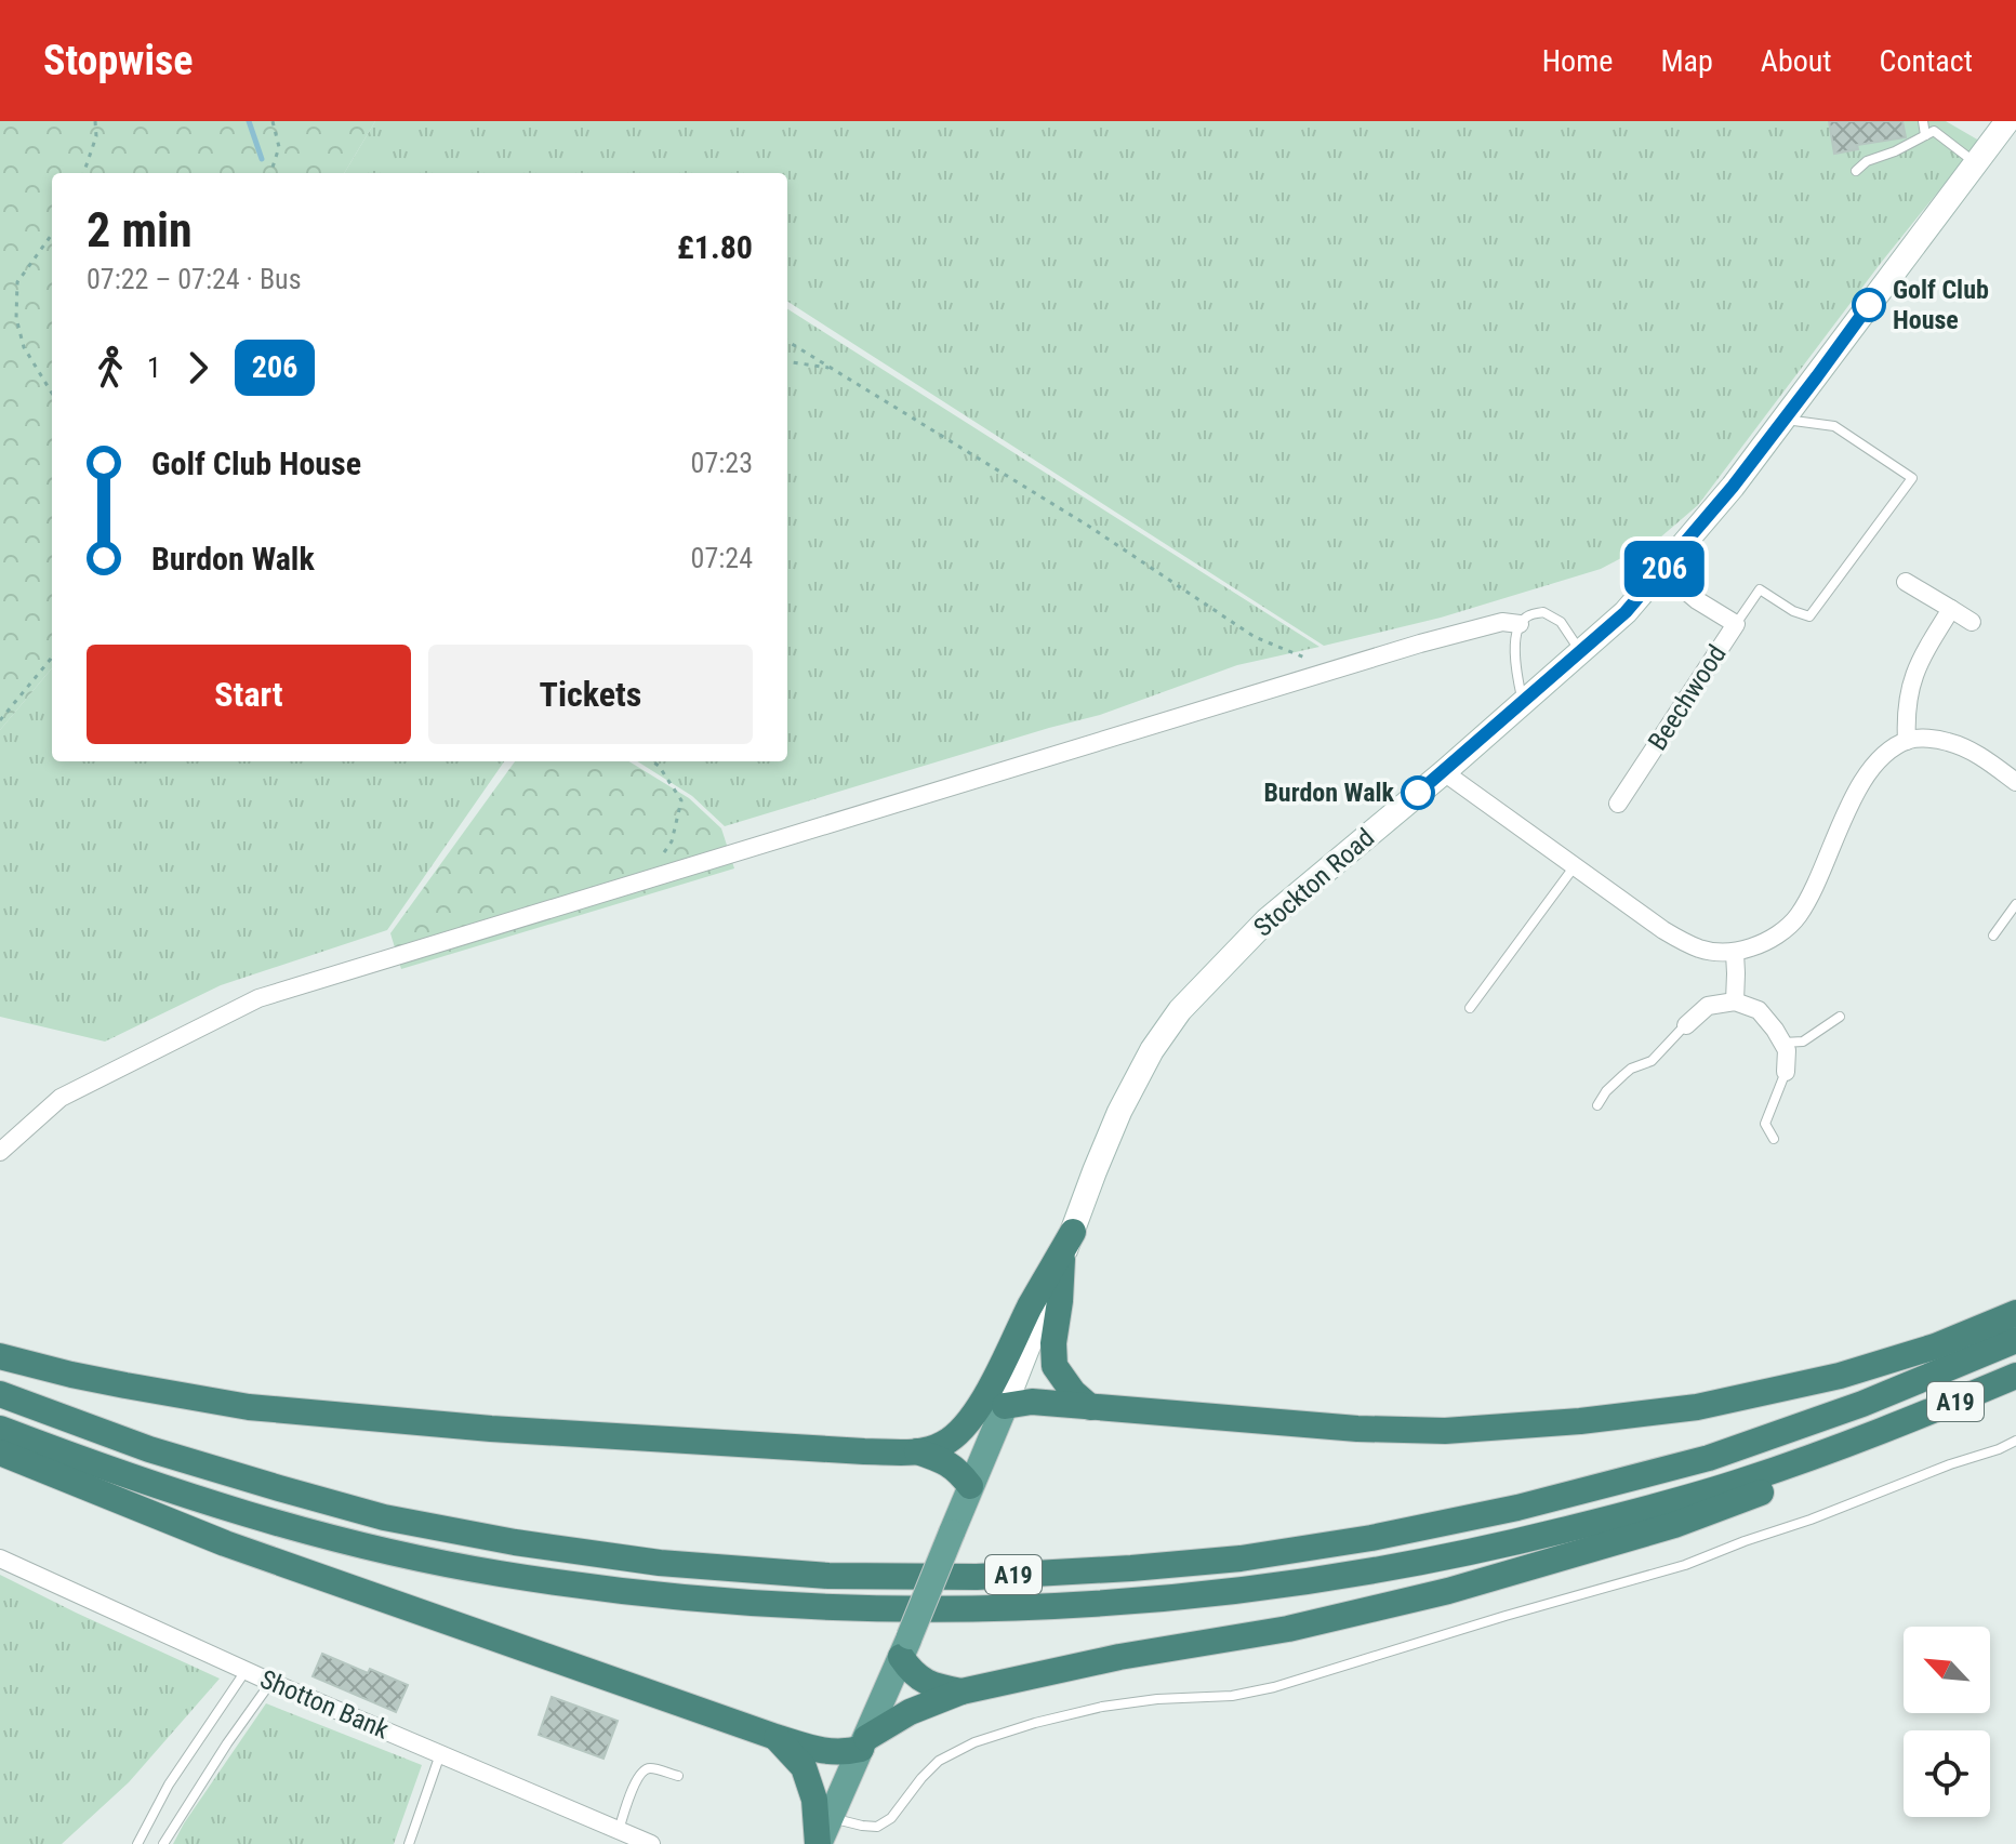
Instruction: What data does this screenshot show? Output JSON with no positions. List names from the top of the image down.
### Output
{
  "streets": {
    "highway": ["A19"],
    "main road": ["Stockton Road"],
    "street": ["Beechwood", "Shotton Bank"]
  },
  "crossings": [
    ["Beechwood", "Stockton Road"]
  ],
  "places": ["Golf Club House", "Burdon Walk"],
  "lines": ["bus line 206"],
  "north": "top left",
  "page": {
    "header": "Stopwise",
    "nav": [
      "Home",
      "Map",
      "About",
      "Contact"
    ],
    "on_map": "206",
    "heading": ["2 min", "07:22 – 07:24 · Bus", "£1.80"],
    "legs": ["1", "206"],
    "list": [
      {
        "name": "Golf Club House",
        "value": "07:23"
      },
      {
        "name": "Burdon Walk",
        "value": "07:24"
      }
    ],
    "buttons": ["Start", "Tickets"]
  }
}
